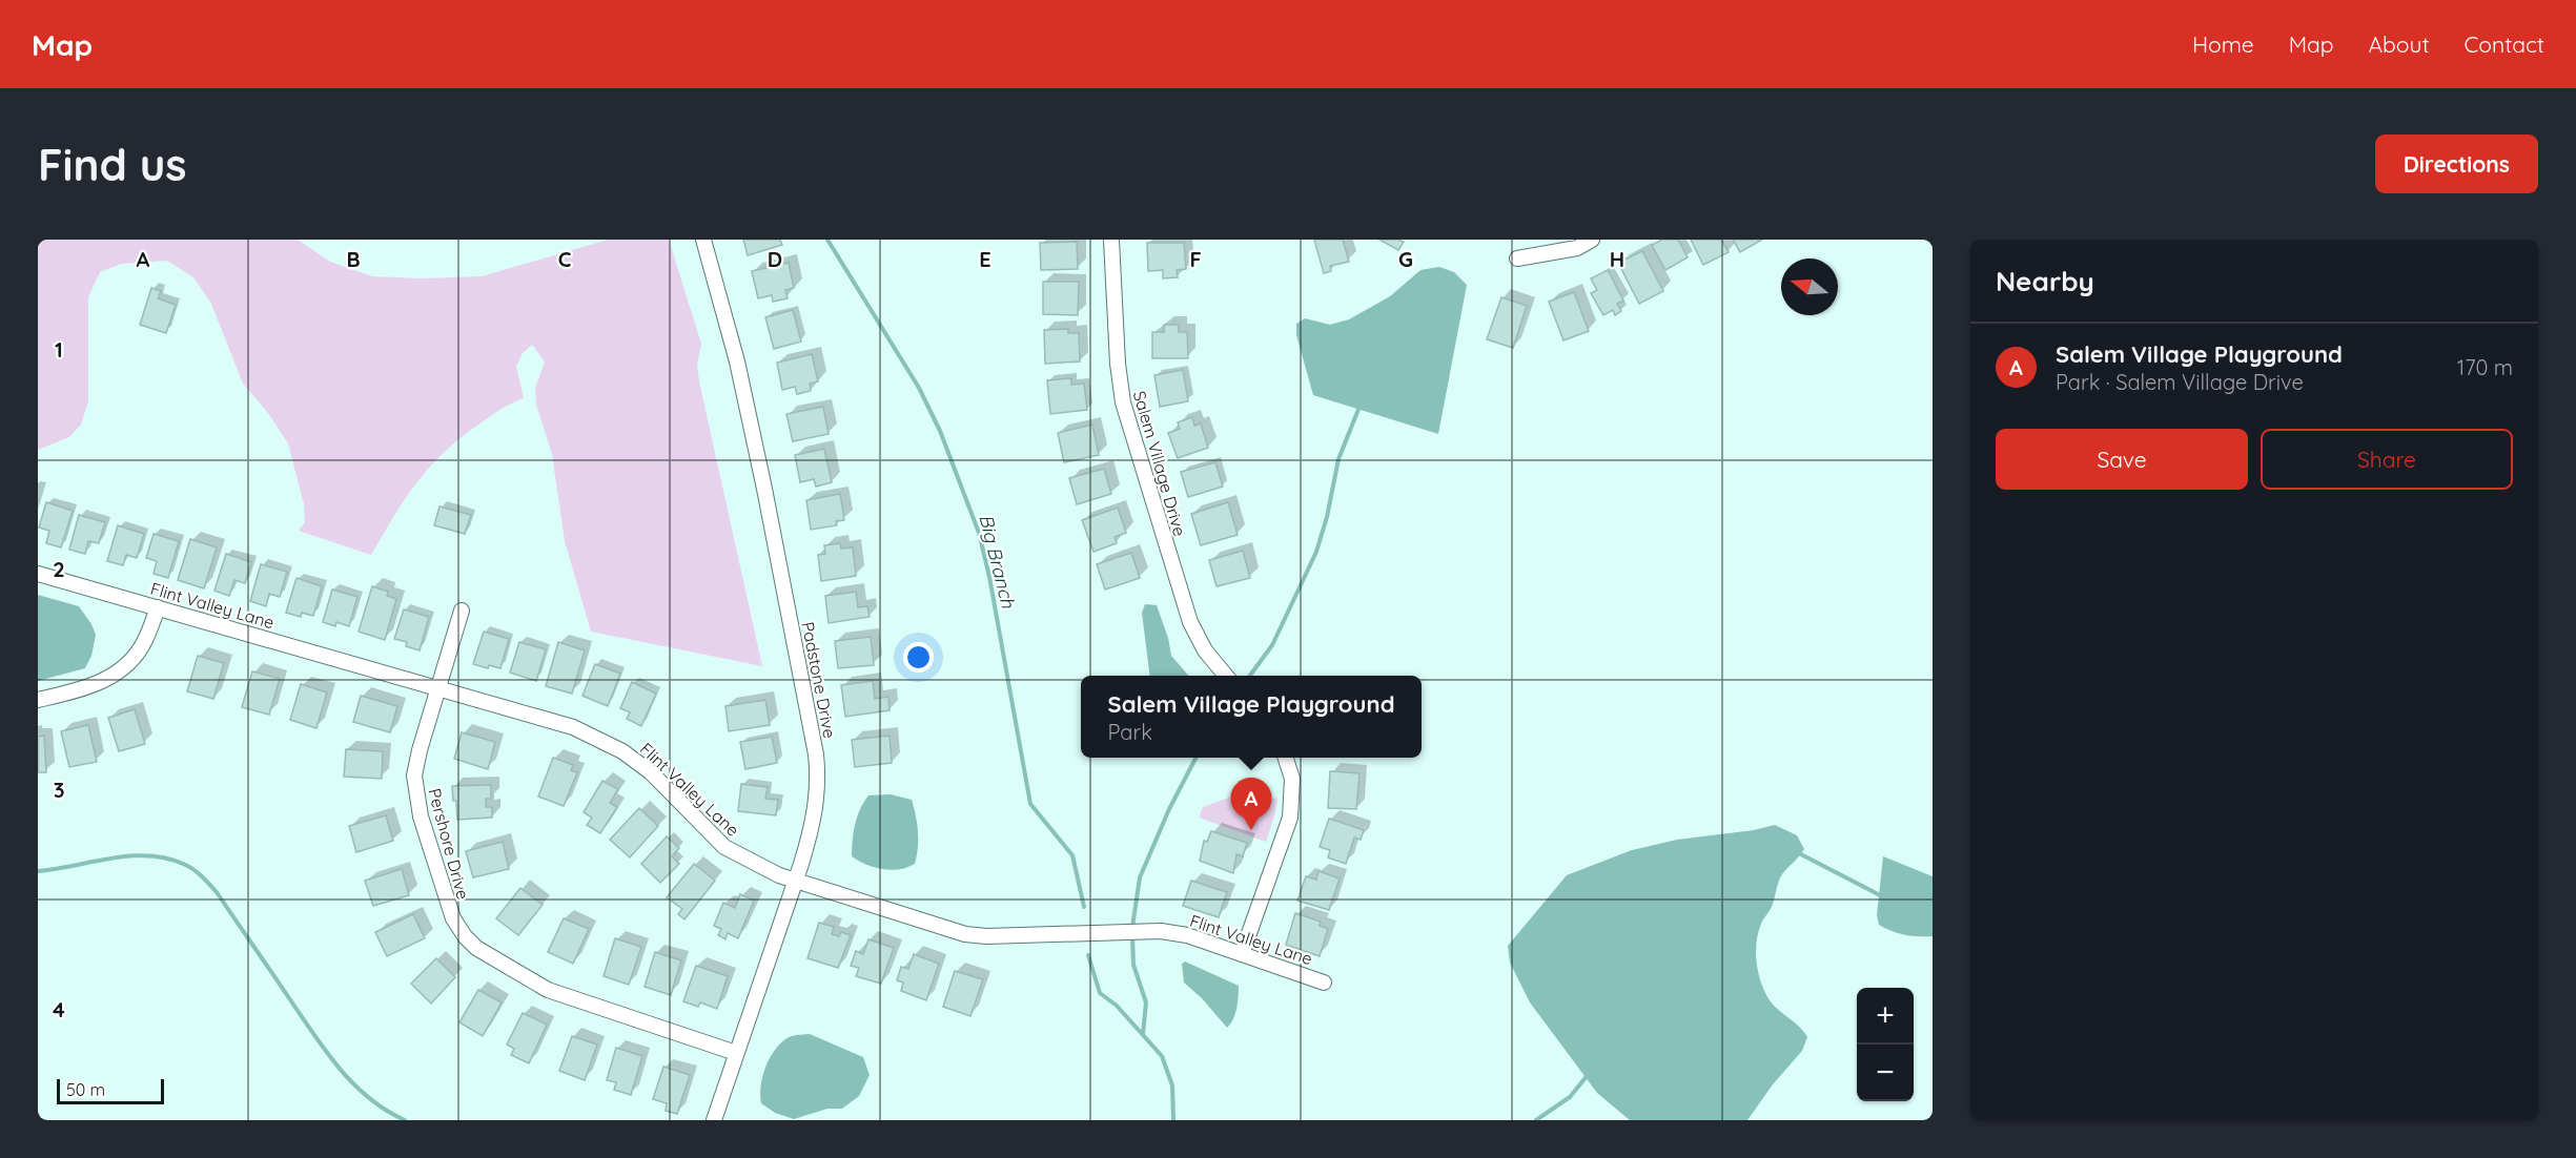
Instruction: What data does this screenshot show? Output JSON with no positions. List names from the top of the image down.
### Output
{
  "streets": {
    "street": [
      "Salem Village Drive",
      "Flint Valley Lane",
      "Padstone Drive",
      "Pershore Drive"
    ]
  },
  "crossings": [
    ["Flint Valley Lane", "Padstone Drive"],
    ["Flint Valley Lane", "Pershore Drive"],
    ["Padstone Drive", "Pershore Drive"]
  ],
  "water": ["Big Branch"],
  "scale_bar": "50 m",
  "north": "left",
  "page": {
    "header": "Map",
    "nav": [
      "Home",
      "Map",
      "About",
      "Contact"
    ],
    "buttons": [
      "Directions",
      ["Save", "Share"]
    ],
    "title": "Find us",
    "heading": "Nearby",
    "list": [
      {
        "mark": "A",
        "name": "Salem Village Playground",
        "note": "Park · Salem Village Drive",
        "value": "170 m"
      }
    ],
    "popup": ["Salem Village Playground", "Park"],
    "pins": "A",
    "map_buttons": ["+", "−"],
    "scale": "50 m"
  },
  "grid": {
    "columns": [
      "A",
      "B",
      "C",
      "D",
      "E",
      "F",
      "G",
      "H"
    ],
    "rows": [
      "1",
      "2",
      "3",
      "4"
    ]
  }
}
